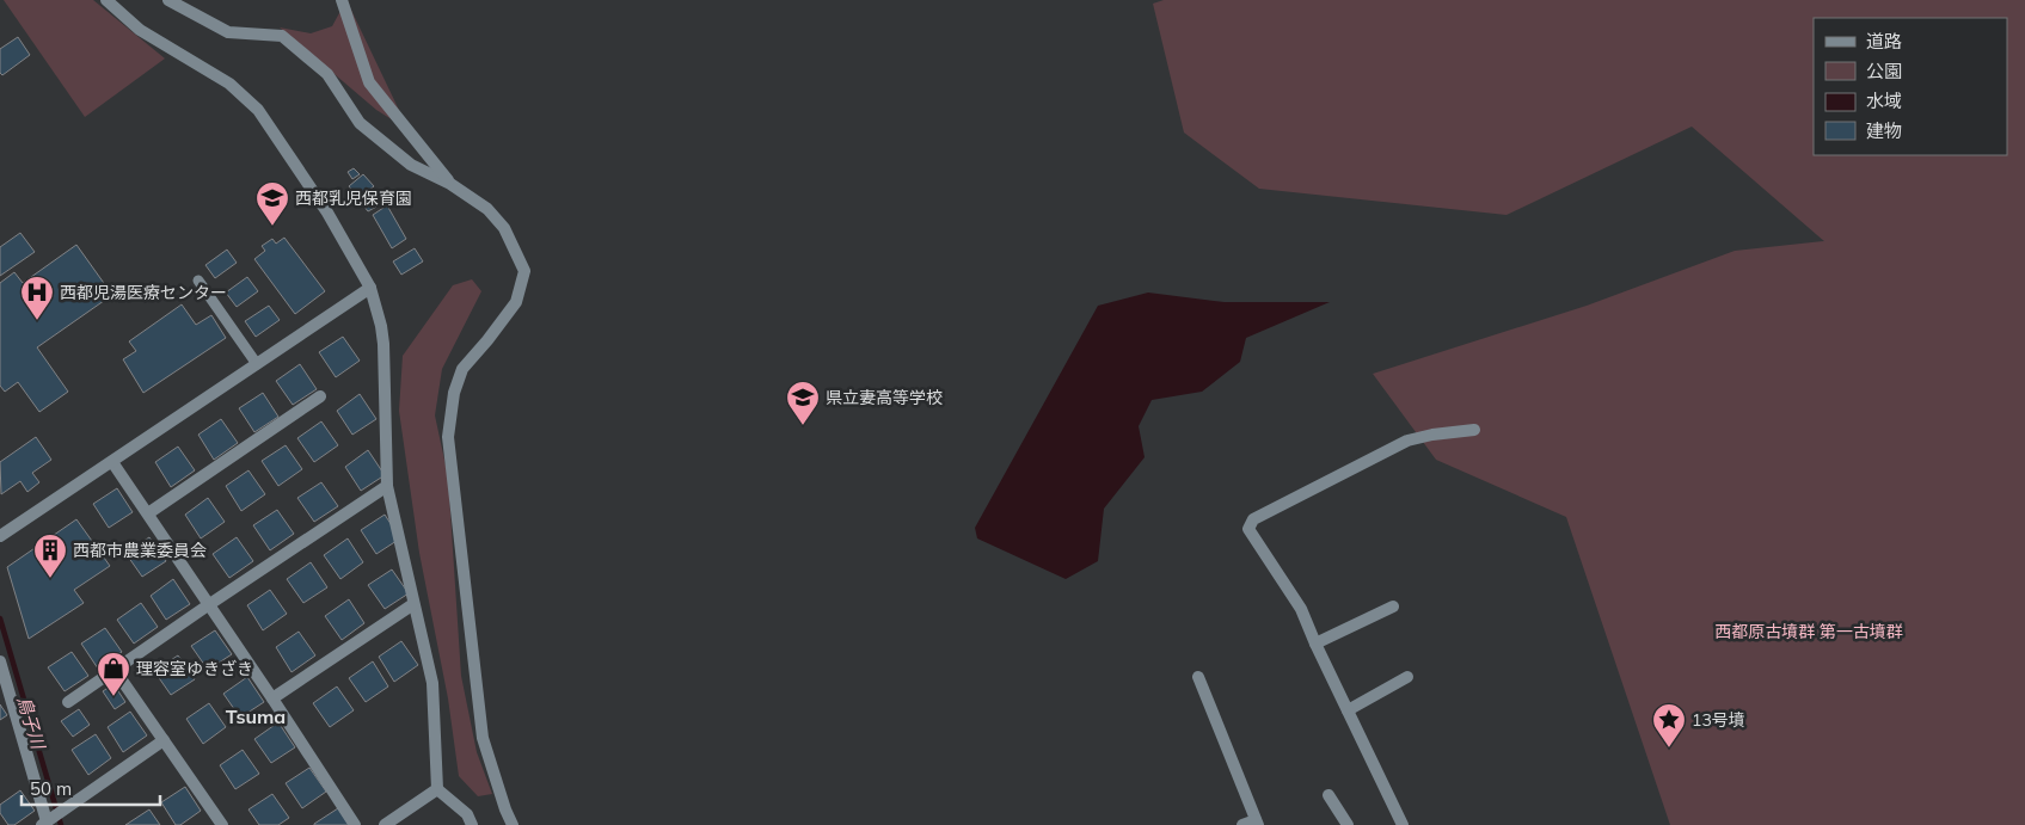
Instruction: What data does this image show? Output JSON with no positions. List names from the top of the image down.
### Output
{
  "districts": ["Tsuma"],
  "water": ["鳥子川"],
  "parks": ["西都原古墳群 第一古墳群"],
  "places": {
    "school or university": ["西都乳児保育園", "県立妻高等学校"],
    "hospital": ["西都児湯医療センター"],
    "building": ["西都市農業委員会"],
    "shop": ["理容室ゆきざき"],
    "place": ["13号墳"]
  },
  "legend": [
    "道路",
    "公園",
    "水域",
    "建物"
  ],
  "scale_bar": "50 m"
}
